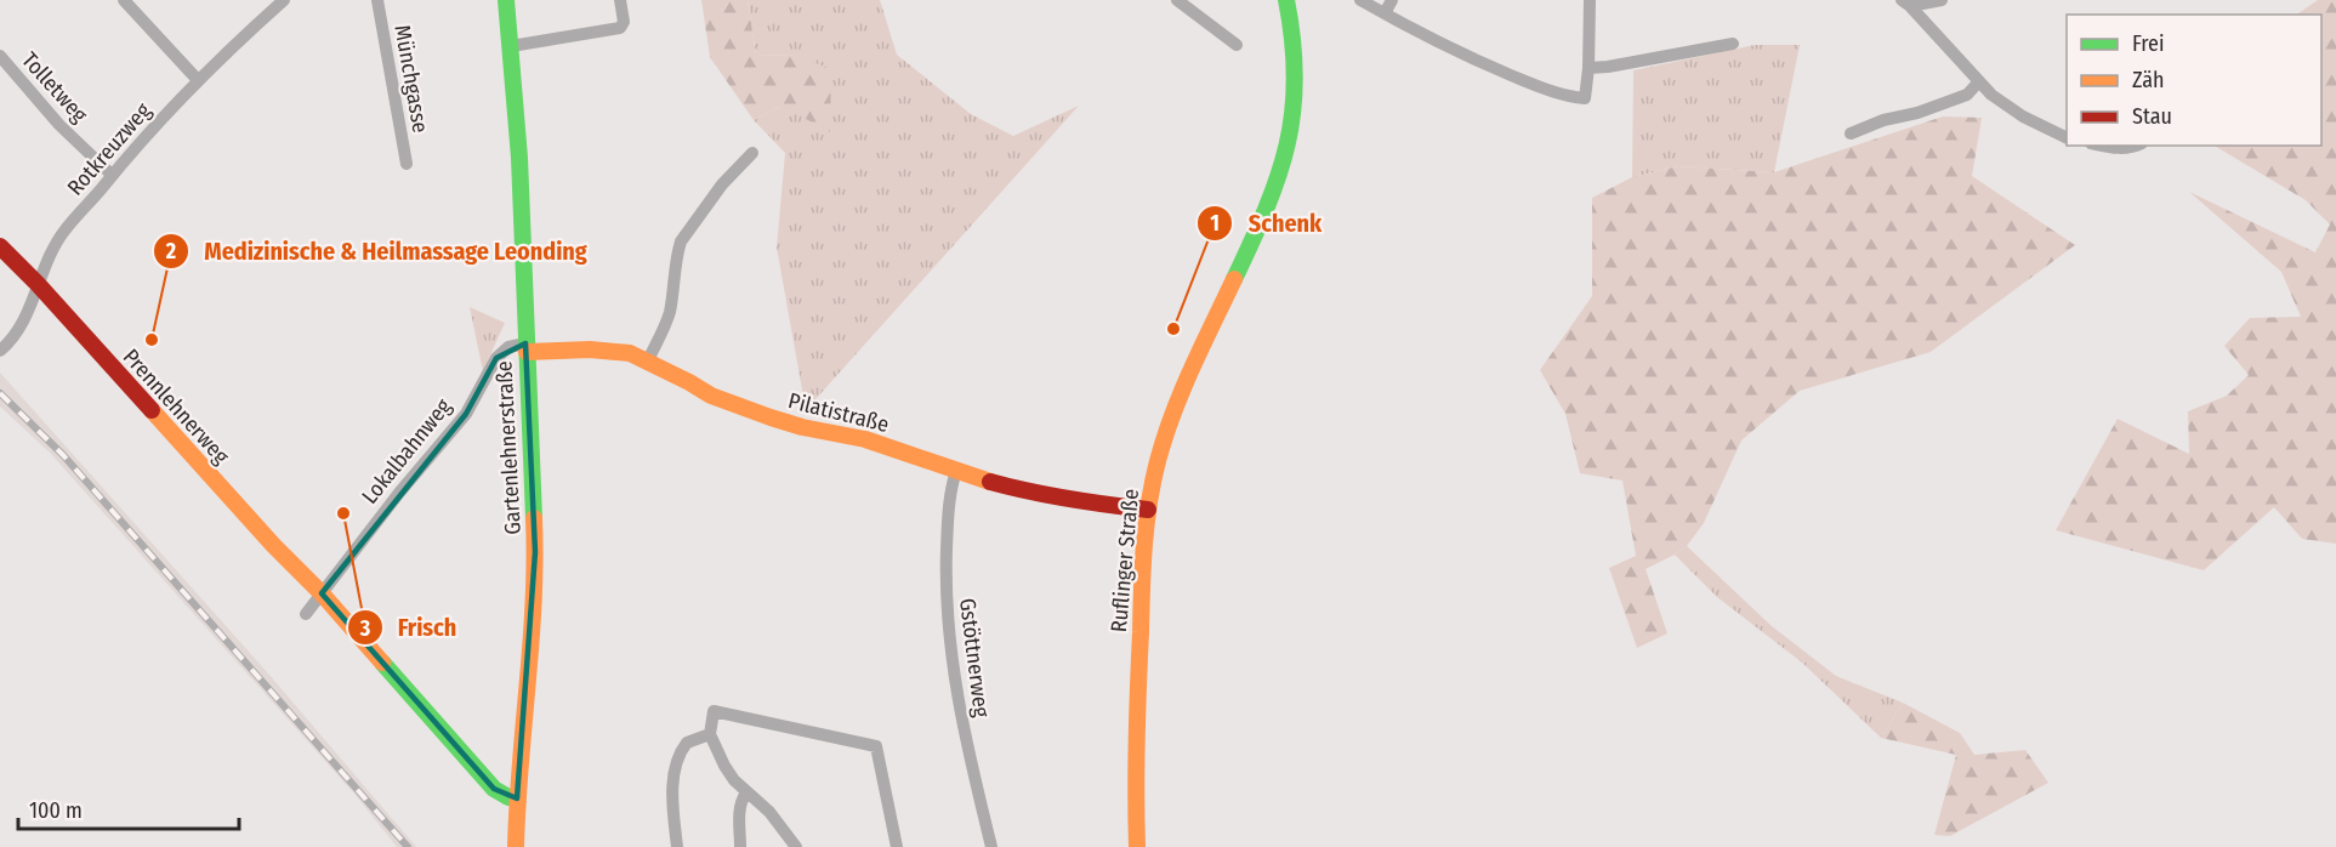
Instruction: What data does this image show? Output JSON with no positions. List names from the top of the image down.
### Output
{
  "streets": {
    "street": [
      "Münchgasse",
      "Tolletweg",
      "Rotkreuzweg",
      "Prennlehnerweg",
      "Pilatistraße",
      "Gartenlehnerstraße",
      "Lokalbahnweg",
      "Ruflinger Straße",
      "Gstöttnerweg"
    ]
  },
  "crossings": [
    ["Tolletweg", "Rotkreuzweg"],
    ["Rotkreuzweg", "Prennlehnerweg"],
    ["Prennlehnerweg", "Lokalbahnweg"],
    ["Pilatistraße", "Gartenlehnerstraße"],
    ["Pilatistraße", "Lokalbahnweg"],
    ["Pilatistraße", "Ruflinger Straße"],
    ["Pilatistraße", "Gstöttnerweg"],
    ["Gartenlehnerstraße", "Lokalbahnweg"]
  ],
  "places": ["Schenk", "Medizinische & Heilmassage Leonding", "Frisch"],
  "legend": ["Frei", "Zäh", "Stau"],
  "scale_bar": "100 m"
}
